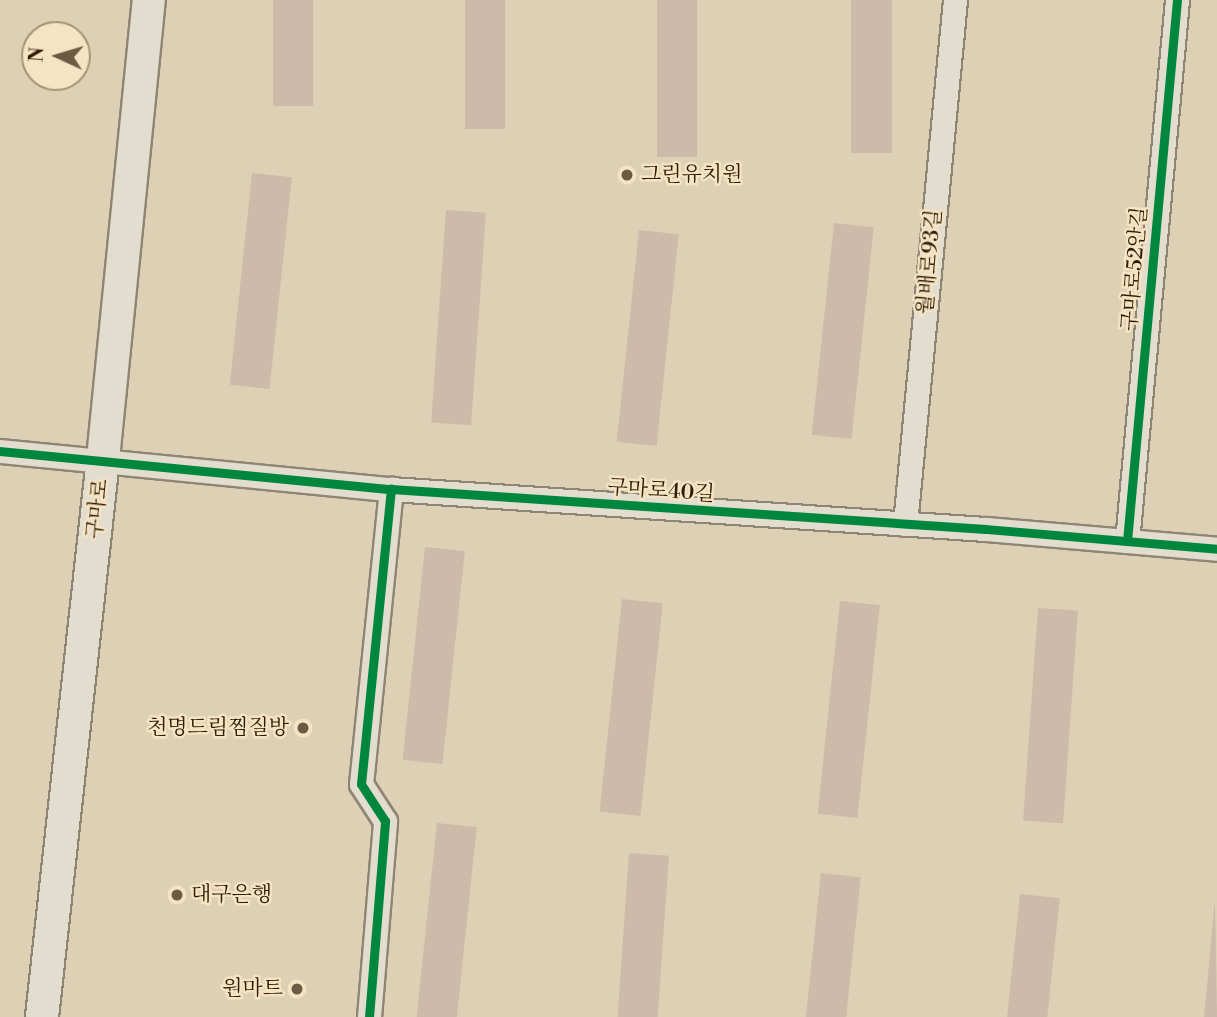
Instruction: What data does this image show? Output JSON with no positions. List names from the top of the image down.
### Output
{
  "streets": {
    "main road": ["구마로"],
    "street": ["월배로93길", "구마로52안길", "구마로40길"]
  },
  "crossings": [
    ["월배로93길", "구마로40길"],
    ["구마로52안길", "구마로40길"],
    ["구마로40길", "구마로"]
  ],
  "places": [
    "그린유치원",
    "천명드림찜질방",
    "대구은행",
    "원마트"
  ],
  "north": "left"
}
